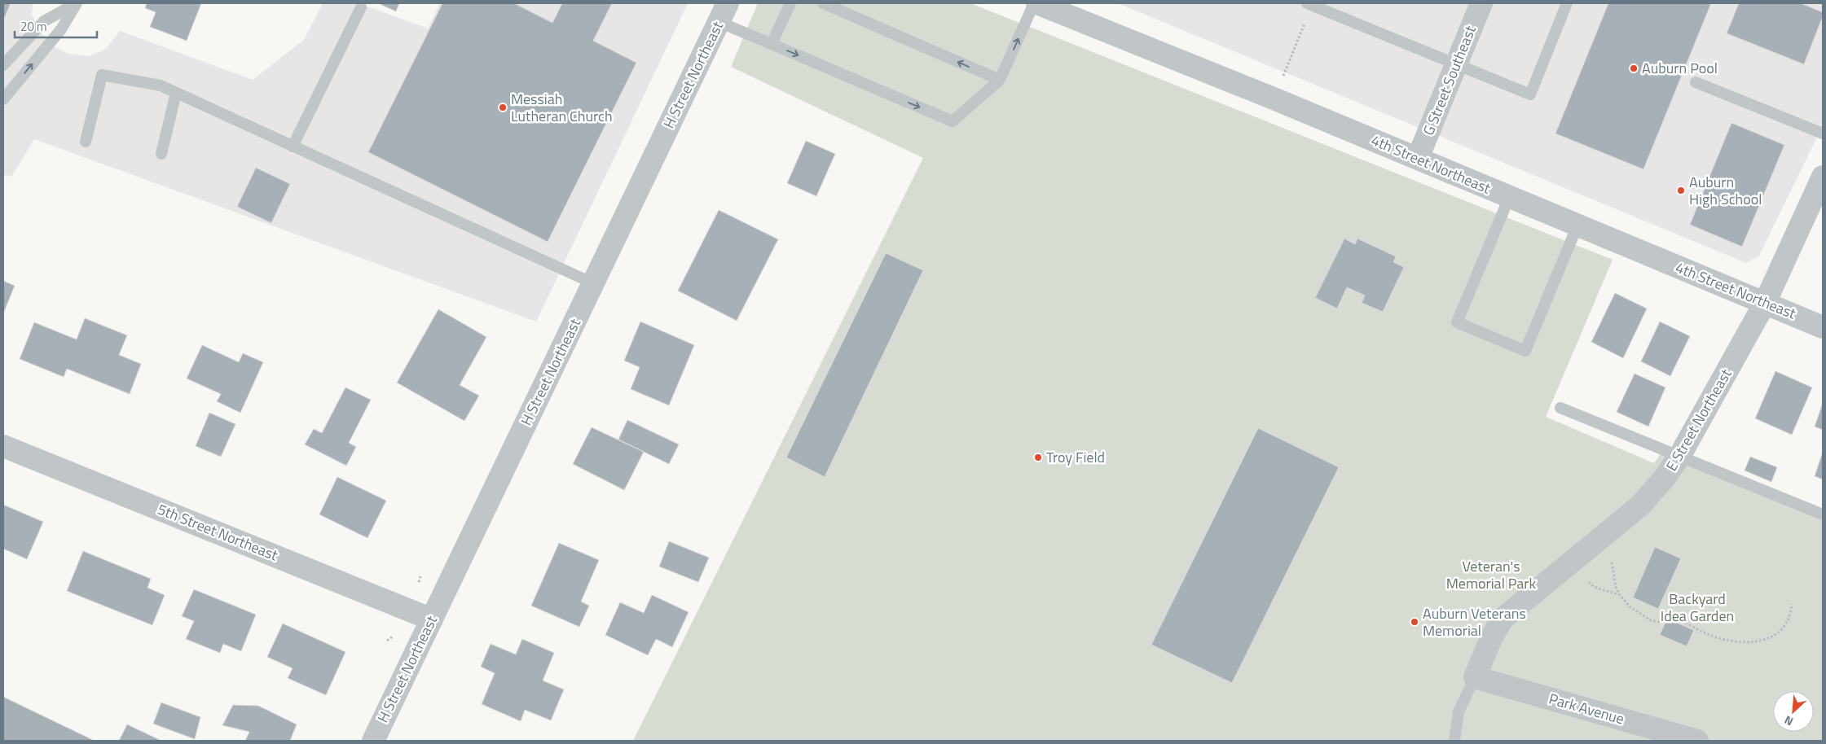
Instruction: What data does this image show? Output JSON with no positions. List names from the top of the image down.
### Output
{
  "streets": {
    "street": [
      "H Street Northeast",
      "G Street Southeast",
      "4th Street Northeast",
      "E Street Northeast",
      "5th Street Northeast",
      "Park Avenue"
    ]
  },
  "crossings": [
    ["H Street Northeast", "5th Street Northeast"],
    ["G Street Southeast", "4th Street Northeast"],
    ["4th Street Northeast", "E Street Northeast"],
    ["E Street Northeast", "Park Avenue"]
  ],
  "parks": ["Veteran's Memorial Park", "Backyard Idea Garden"],
  "places": [
    "Auburn Pool",
    "Messiah Lutheran Church",
    "Auburn High School",
    "Troy Field",
    "Auburn Veterans Memorial"
  ],
  "scale_bar": "20 m",
  "north": "bottom left"
}
